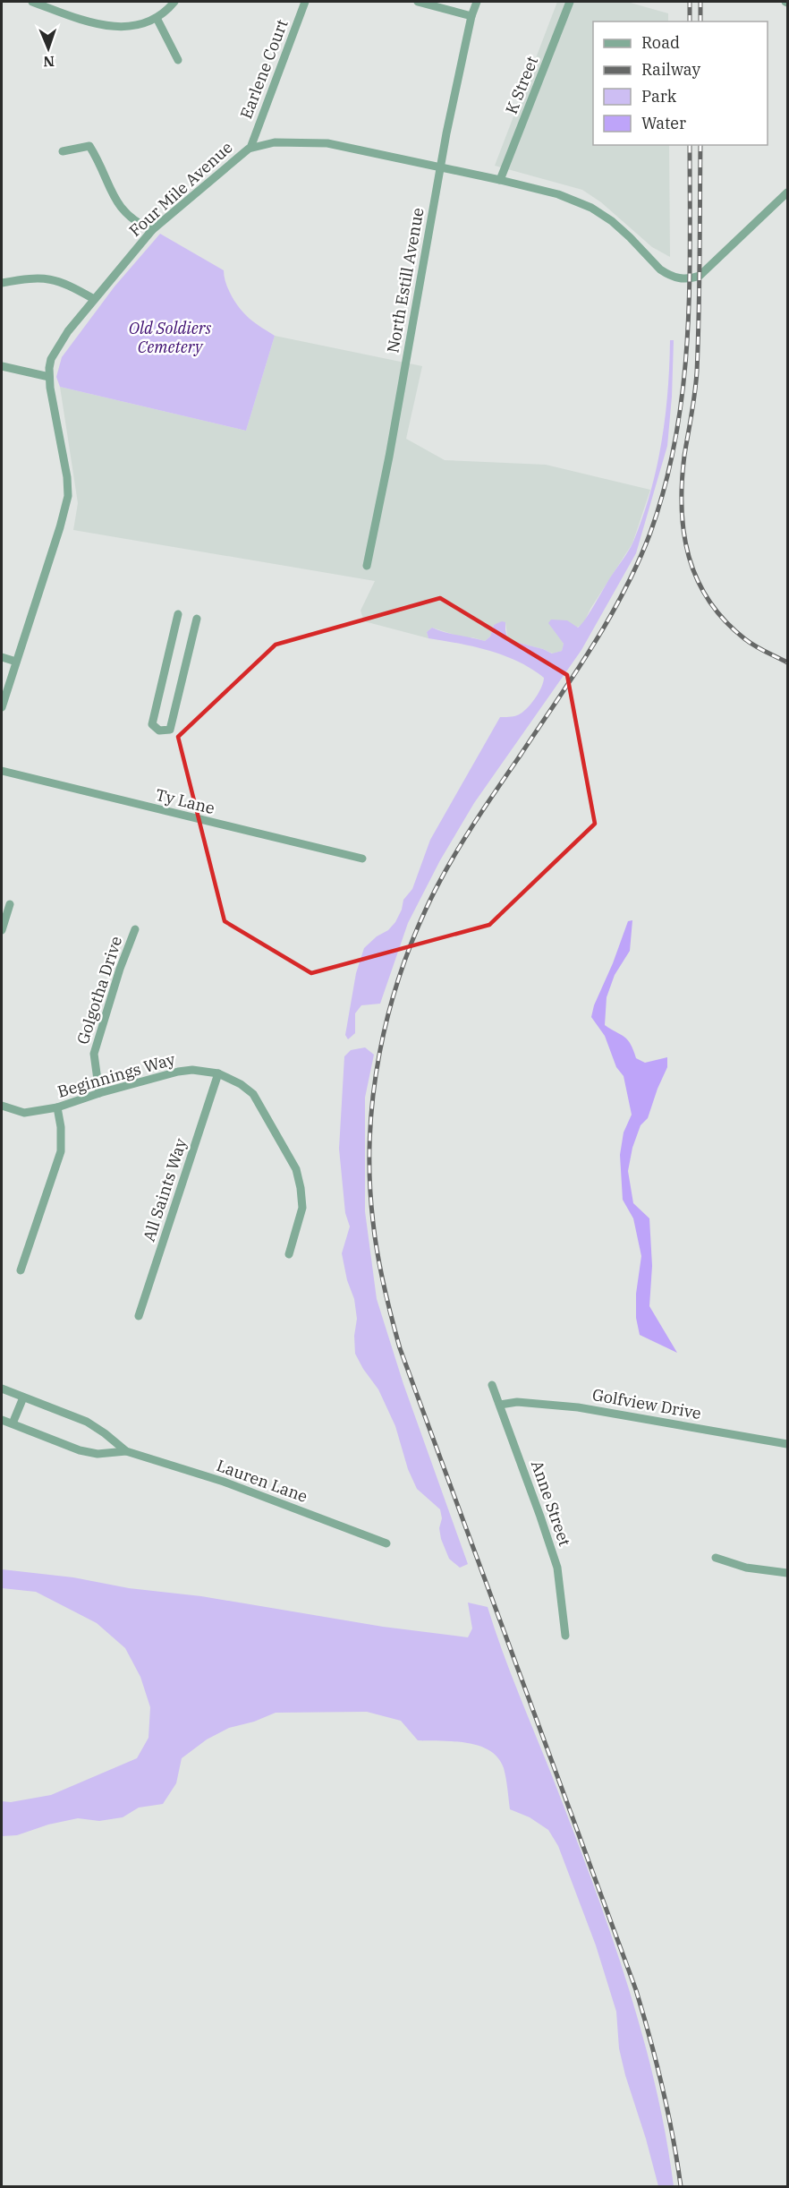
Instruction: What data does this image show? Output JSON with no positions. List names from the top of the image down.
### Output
{
  "streets": {
    "street": [
      "Earlene Court",
      "K Street",
      "Four Mile Avenue",
      "North Estill Avenue",
      "Ty Lane",
      "Golgotha Drive",
      "Beginnings Way",
      "All Saints Way",
      "Golfview Drive",
      "Lauren Lane",
      "Anne Street"
    ]
  },
  "crossings": [
    ["Earlene Court", "Four Mile Avenue"],
    ["K Street", "Four Mile Avenue"],
    ["Four Mile Avenue", "North Estill Avenue"],
    ["Golgotha Drive", "Beginnings Way"],
    ["Beginnings Way", "All Saints Way"],
    ["Golfview Drive", "Anne Street"]
  ],
  "parks": ["Old Soldiers Cemetery"],
  "legend": [
    "Road",
    "Railway",
    "Park",
    "Water"
  ],
  "north": "bottom"
}
